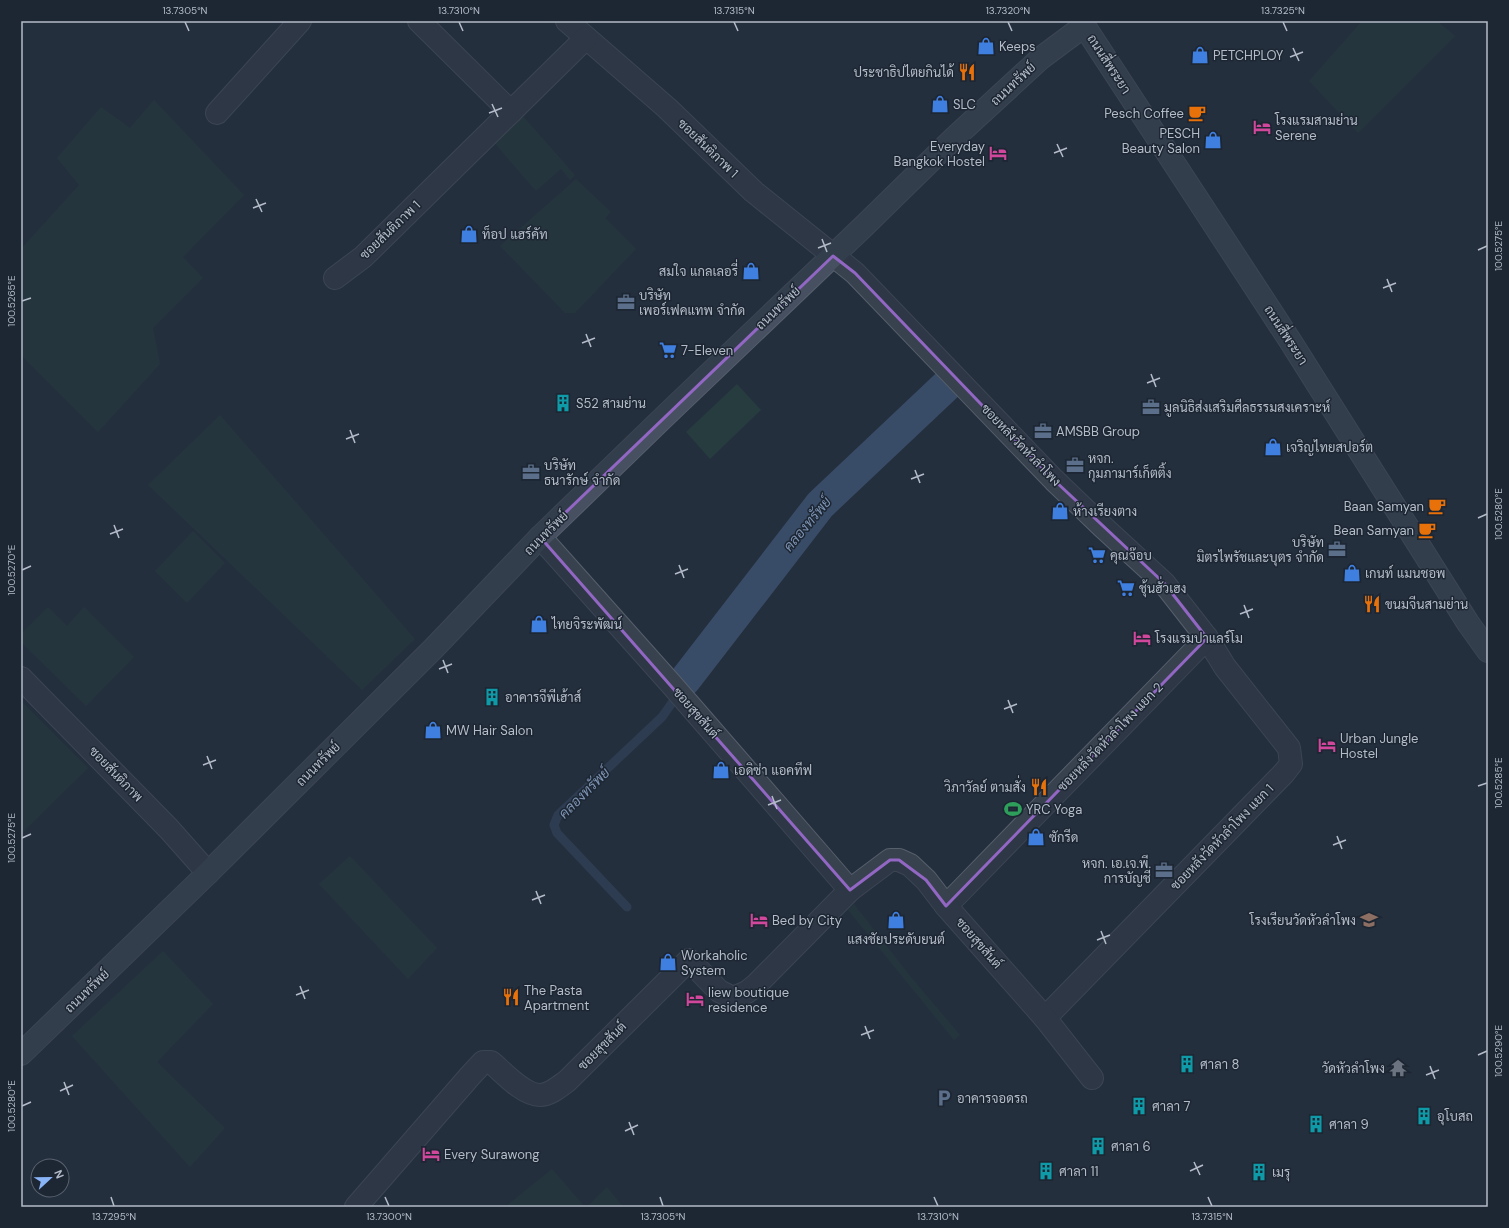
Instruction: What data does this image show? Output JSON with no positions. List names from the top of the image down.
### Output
{
  "streets": {
    "street": [
      "ถนนสี่พระยา",
      "ถนนทรัพย์",
      "ซอยสันติภาพ 1",
      "ซอยหลังวัดหัวลำโพง",
      "ซอยสุขสันต์",
      "ซอยหลังวัดหัวลำโพง แยก 2",
      "ซอยสันติภาพ",
      "ซอยหลังวัดหัวลำโพง แยก 1"
    ]
  },
  "crossings": [
    ["ถนนสี่พระยา", "ถนนทรัพย์"],
    ["ถนนทรัพย์", "ซอยสันติภาพ 1"],
    ["ถนนทรัพย์", "ซอยหลังวัดหัวลำโพง"],
    ["ถนนทรัพย์", "ซอยสุขสันต์"],
    ["ถนนทรัพย์", "ซอยสันติภาพ"],
    ["ซอยสันติภาพ 1", "ซอยหลังวัดหัวลำโพง"],
    ["ซอยหลังวัดหัวลำโพง", "ซอยหลังวัดหัวลำโพง แยก 2"],
    ["ซอยหลังวัดหัวลำโพง", "ซอยหลังวัดหัวลำโพง แยก 1"],
    ["ซอยสุขสันต์", "ซอยหลังวัดหัวลำโพง แยก 2"],
    ["ซอยสุขสันต์", "ซอยหลังวัดหัวลำโพง แยก 1"],
    ["ซอยหลังวัดหัวลำโพง แยก 2", "ซอยหลังวัดหัวลำโพง แยก 1"]
  ],
  "water": ["คลองทรัพย์"],
  "places": {
    "shop": [
      "Keeps",
      "PETCHPLOY",
      "SLC",
      "PESCH Beauty Salon",
      "ท็อป แฮร์คัท",
      "สมใจ แกลเลอรี่",
      "เจริญไทยสปอร์ต",
      "ห้างเรียงตาง",
      "เกนท์ แมนชอพ",
      "ไทยจิระพัฒน์",
      "MW Hair Salon",
      "เอดิซ่า แอคทีฟ",
      "ซักรีด",
      "แสงชัยประดับยนต์",
      "Workaholic System"
    ],
    "restaurant": [
      "ประชาธิปไตยกินได้",
      "ขนมจีนสามย่าน",
      "วิภาวัลย์ ตามสั่ง",
      "The Pasta Apartment"
    ],
    "cafe": ["Pesch Coffee", "Baan Samyan", "Bean Samyan"],
    "hotel": [
      "โรงแรมสามย่าน Serene",
      "Everyday Bangkok Hostel",
      "โรงแรมปาแลร์โม",
      "Urban Jungle Hostel",
      "Bed by City",
      "liew boutique residence",
      "Every Surawong"
    ],
    "office": [
      "บริษัท เพอร์เฟคแทพ จำกัด",
      "มูลนิธิส่งเสริมศีลธรรมสงเคราะห์",
      "AMSBB Group",
      "หจก. กุมภามาร์เก็ตติ้ง",
      "บริษัท ธนารักษ์ จำกัด",
      "บริษัท มิตรไพรัชและบุตร จำกัด",
      "หจก. เอ.เจ.พี. การบัญชี"
    ],
    "supermarket": ["7-Eleven", "คุณจ๊อบ", "ชุ้นฮั่วเฮง"],
    "building": [
      "S52 สามย่าน",
      "อาคารจีพีเฮ้าส์",
      "ศาลา 8",
      "ศาลา 7",
      "อุโบสถ",
      "ศาลา 9",
      "ศาลา 6",
      "ศาลา 11",
      "เมรุ"
    ],
    "sports": ["YRC Yoga"],
    "school or university": ["โรงเรียนวัดหัวลำโพง"],
    "temple": ["วัดหัวลำโพง"],
    "parking": ["อาคารจอดรถ"]
  },
  "north": "right",
  "coordinates": [
    "13.7305°N",
    "13.7310°N",
    "13.7315°N",
    "13.7320°N",
    "13.7325°N",
    "100.5275°E",
    "100.5265°E",
    "100.5280°E",
    "100.5270°E",
    "100.5285°E",
    "100.5290°E",
    "13.7295°N",
    "13.7300°N"
  ]
}
